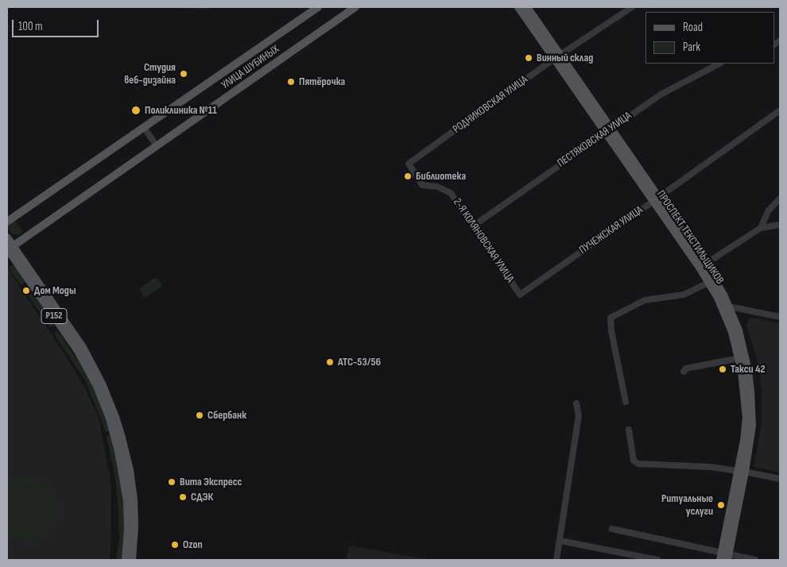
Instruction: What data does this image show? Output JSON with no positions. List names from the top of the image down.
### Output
{
  "streets": {
    "main road": ["УЛИЦА ШУБИНЫХ", "ПРОСПЕКТ ТЕКСТИЛЬЩИКОВ", "Р152"],
    "street": [
      "РОДНИКОВСКАЯ УЛИЦА",
      "ПЕСТЯКОВСКАЯ УЛИЦА",
      "ПУЧЕЖСКАЯ УЛИЦА",
      "2-Я КОЛЯНОВСКАЯ УЛИЦА"
    ]
  },
  "crossings": [
    ["УЛИЦА ШУБИНЫХ", "Р152"],
    ["РОДНИКОВСКАЯ УЛИЦА", "ПРОСПЕКТ ТЕКСТИЛЬЩИКОВ"],
    ["РОДНИКОВСКАЯ УЛИЦА", "2-Я КОЛЯНОВСКАЯ УЛИЦА"],
    ["ПЕСТЯКОВСКАЯ УЛИЦА", "ПРОСПЕКТ ТЕКСТИЛЬЩИКОВ"],
    ["ПЕСТЯКОВСКАЯ УЛИЦА", "2-Я КОЛЯНОВСКАЯ УЛИЦА"],
    ["ПУЧЕЖСКАЯ УЛИЦА", "ПРОСПЕКТ ТЕКСТИЛЬЩИКОВ"],
    ["ПУЧЕЖСКАЯ УЛИЦА", "2-Я КОЛЯНОВСКАЯ УЛИЦА"]
  ],
  "places": [
    "Винный склад",
    "Студия веб-дизайна",
    "Пятёрочка",
    "Поликлиника №11",
    "Библиотека",
    "Дом Моды",
    "АТС-53/56",
    "Такси 42",
    "Сбербанк",
    "Вита Экспресс",
    "СДЭК",
    "Ритуальные услуги",
    "Ozon"
  ],
  "legend": ["Road", "Park"],
  "scale_bar": "100 m"
}
